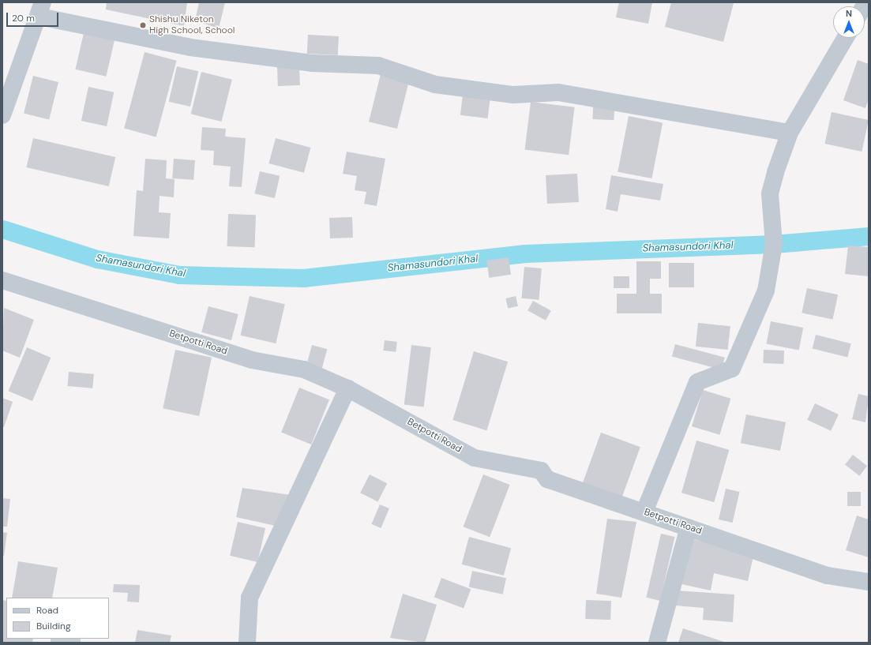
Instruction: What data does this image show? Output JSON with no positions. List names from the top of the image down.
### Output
{
  "streets": {
    "street": ["Betpotti Road"]
  },
  "water": ["Shamasundori Khal"],
  "places": ["Shishu Niketon High School, School"],
  "legend": ["Road", "Building"],
  "scale_bar": "20 m",
  "north": "top"
}
